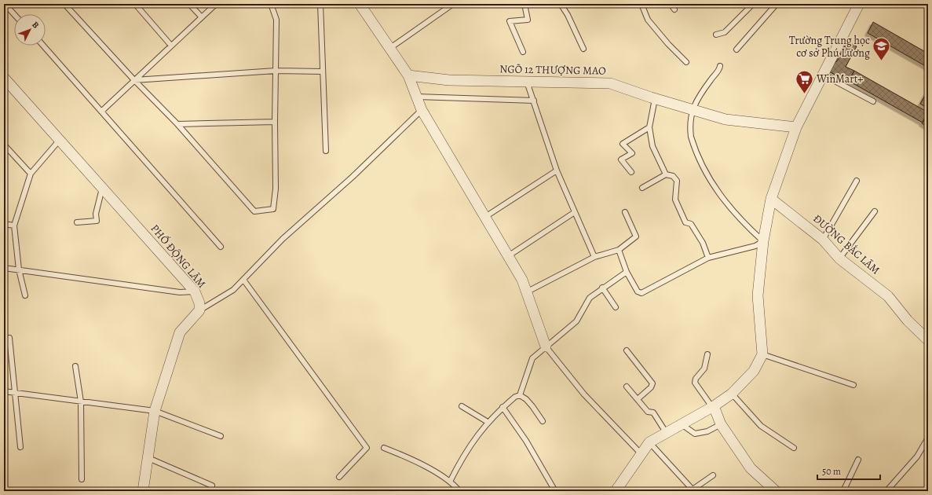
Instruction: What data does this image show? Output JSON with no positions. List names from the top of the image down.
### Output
{
  "streets": {
    "street": ["NGÕ 12 THƯỢNG MAO", "ĐƯỜNG BẮC LÃM", "PHỐ ĐỘNG LÃM"]
  },
  "places": {
    "school or university": ["Trường Trung học cơ sở Phú Lương"],
    "supermarket": ["WinMart+"]
  },
  "scale_bar": "50 m",
  "north": "top right"
}
